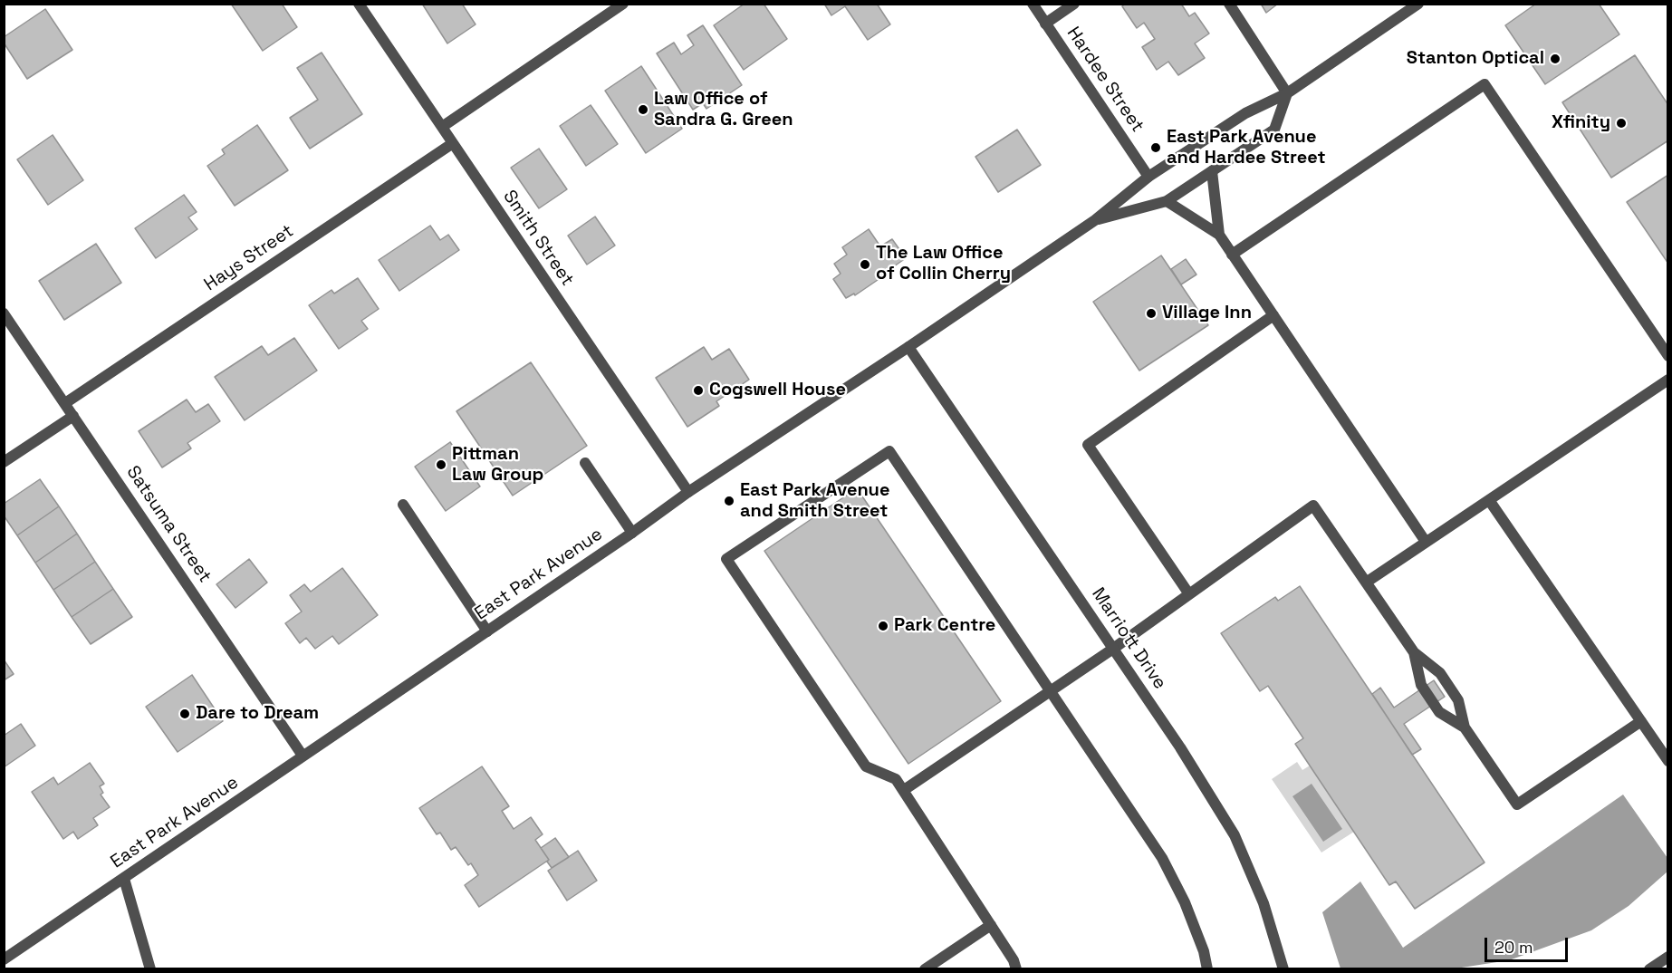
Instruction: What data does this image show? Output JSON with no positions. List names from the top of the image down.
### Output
{
  "streets": {
    "street": [
      "Hardee Street",
      "Smith Street",
      "Hays Street",
      "Satsuma Street",
      "East Park Avenue",
      "Marriott Drive"
    ]
  },
  "crossings": [
    ["Hardee Street", "East Park Avenue"],
    ["Smith Street", "Hays Street"],
    ["Smith Street", "East Park Avenue"],
    ["Hays Street", "Satsuma Street"],
    ["Satsuma Street", "East Park Avenue"],
    ["East Park Avenue", "Marriott Drive"]
  ],
  "places": [
    "Stanton Optical",
    "Law Office of Sandra G. Green",
    "Xfinity",
    "East Park Avenue and Hardee Street",
    "The Law Office of Collin Cherry",
    "Village Inn",
    "Cogswell House",
    "Pittman Law Group",
    "East Park Avenue and Smith Street",
    "Park Centre",
    "Dare to Dream"
  ],
  "scale_bar": "20 m"
}
